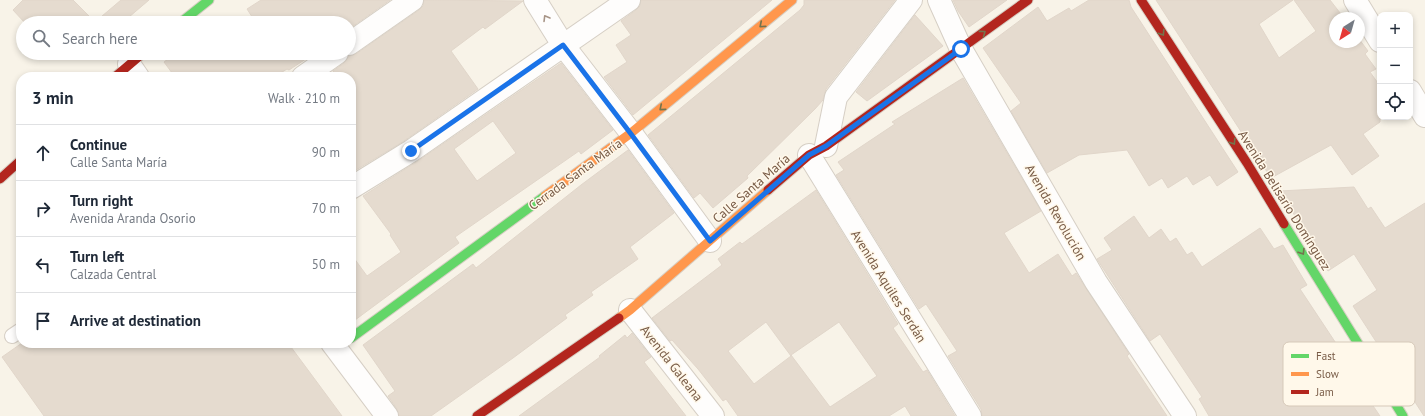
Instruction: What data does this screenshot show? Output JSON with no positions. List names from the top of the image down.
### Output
{
  "streets": {
    "street": [
      "Cerrada Santa María",
      "Calle Santa María",
      "Avenida Belisario Domínguez",
      "Avenida Revolución",
      "Avenida Aquiles Serdán",
      "Avenida Galeana"
    ]
  },
  "crossings": [
    ["Calle Santa María", "Avenida Revolución"],
    ["Calle Santa María", "Avenida Aquiles Serdán"],
    ["Calle Santa María", "Avenida Galeana"]
  ],
  "one_way": ["Cerrada Santa María", "Avenida Belisario Domínguez"],
  "legend": ["Fast", "Slow", "Jam"],
  "north": "bottom left",
  "page": {
    "map_buttons": ["+", "−"],
    "search": "Search here",
    "heading": ["3 min", "Walk · 210 m"],
    "list": [
      ["Continue", "Calle Santa María", "90 m"],
      ["Turn right", "Avenida Aranda Osorio", "70 m"],
      ["Turn left", "Calzada Central", "50 m"],
      "Arrive at destination"
    ]
  }
}
